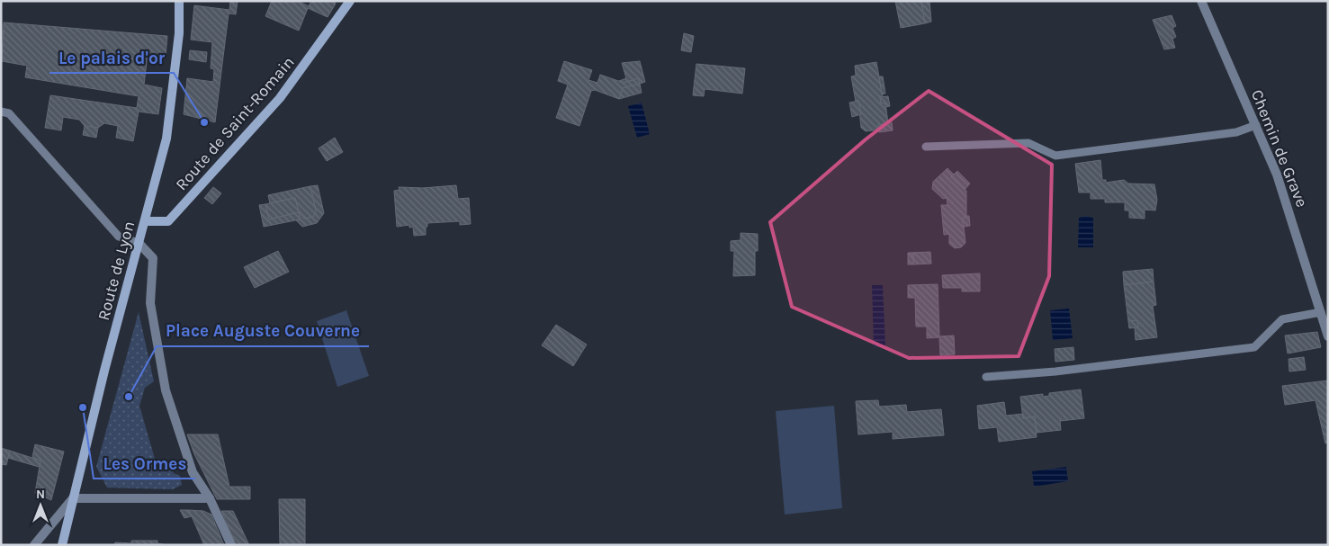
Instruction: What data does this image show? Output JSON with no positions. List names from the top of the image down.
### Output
{
  "streets": {
    "main road": ["Route de Saint-Romain", "Route de Lyon"],
    "street": ["Chemin de Grave"]
  },
  "crossings": [
    ["Route de Saint-Romain", "Route de Lyon"]
  ],
  "places": ["Le palais d'or", "Place Auguste Couverne", "Les Ormes"],
  "north": "top"
}
